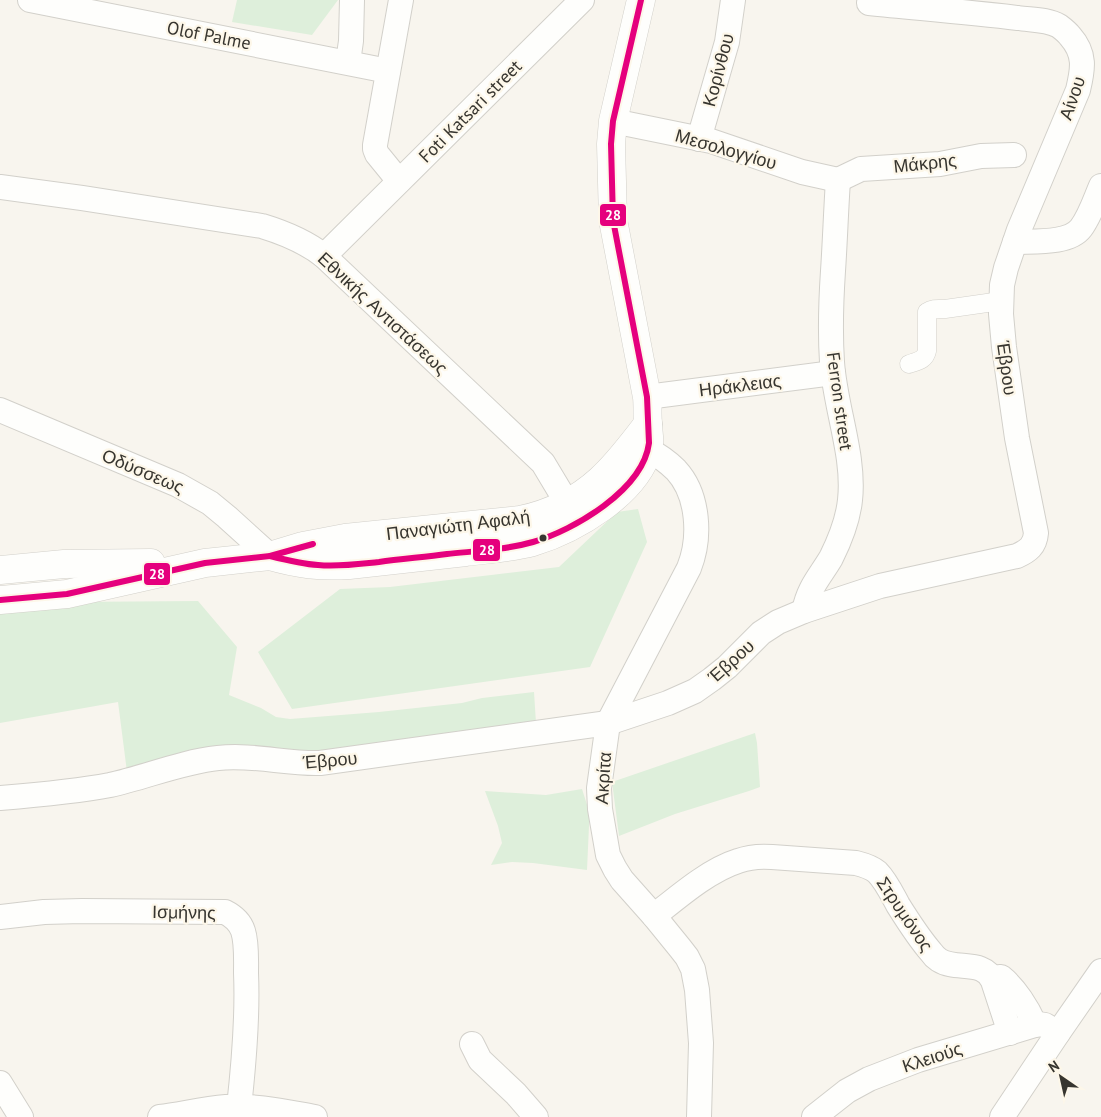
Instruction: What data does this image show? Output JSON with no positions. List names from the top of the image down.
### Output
{
  "streets": {
    "street": [
      "Olof Palme",
      "Κορίνθου",
      "Αίνου",
      "Foti Katsari street",
      "Μεσολογγίου",
      "Μάκρης",
      "Εθνικής Αντιστάσεως",
      "Έβρου",
      "Ηράκλειας",
      "Ferron street",
      "Οδύσσεως",
      "Παναγιώτη Αφαλή",
      "Ακρίτα",
      "Ισμήνης",
      "Στρυμόνος",
      "Κλειούς"
    ]
  },
  "crossings": [
    ["Κορίνθου", "Μεσολογγίου"],
    ["Αίνου", "Έβρου"],
    ["Foti Katsari street", "Εθνικής Αντιστάσεως"],
    ["Μεσολογγίου", "Μάκρης"],
    ["Μεσολογγίου", "Ferron street"],
    ["Μάκρης", "Ferron street"],
    ["Εθνικής Αντιστάσεως", "Παναγιώτη Αφαλή"],
    ["Έβρου", "Ferron street"],
    ["Έβρου", "Ακρίτα"],
    ["Ηράκλειας", "Ferron street"],
    ["Οδύσσεως", "Παναγιώτη Αφαλή"],
    ["Παναγιώτη Αφαλή", "Ακρίτα"],
    ["Ακρίτα", "Στρυμόνος"],
    ["Στρυμόνος", "Κλειούς"]
  ],
  "lines": ["transit line 28"],
  "north": "top left"
}
